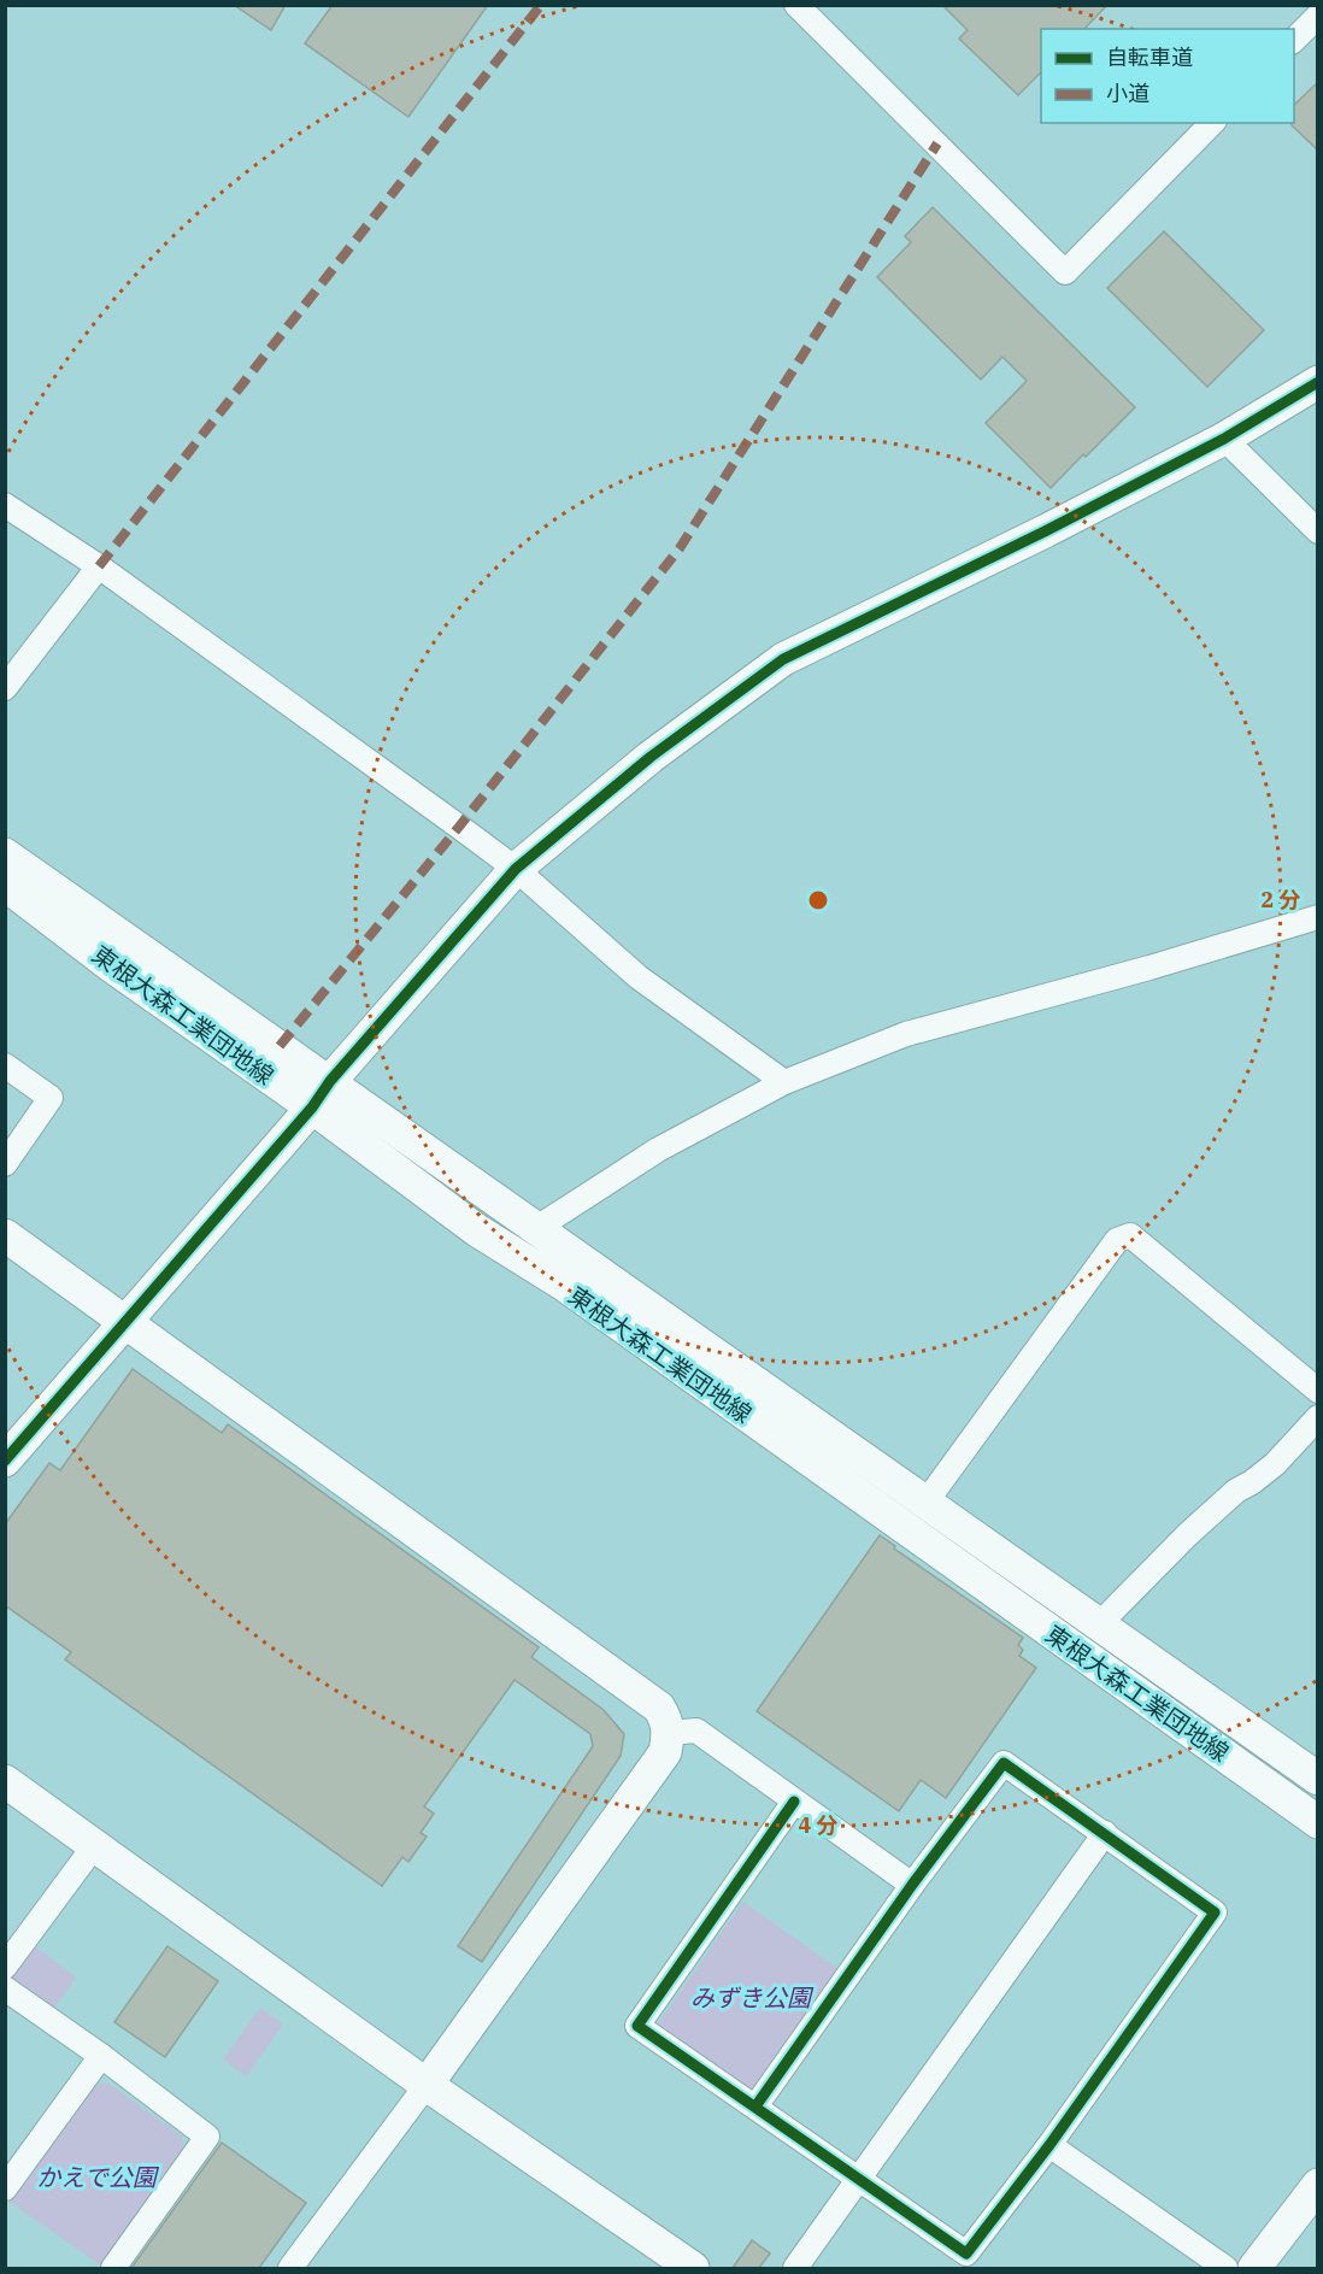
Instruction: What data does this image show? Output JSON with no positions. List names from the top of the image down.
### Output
{
  "streets": {
    "street": ["東根大森工業団地線"]
  },
  "parks": ["みずき公園", "かえで公園"],
  "legend": ["自転車道", "小道"],
  "rings": ["2 分", "4 分"]
}
